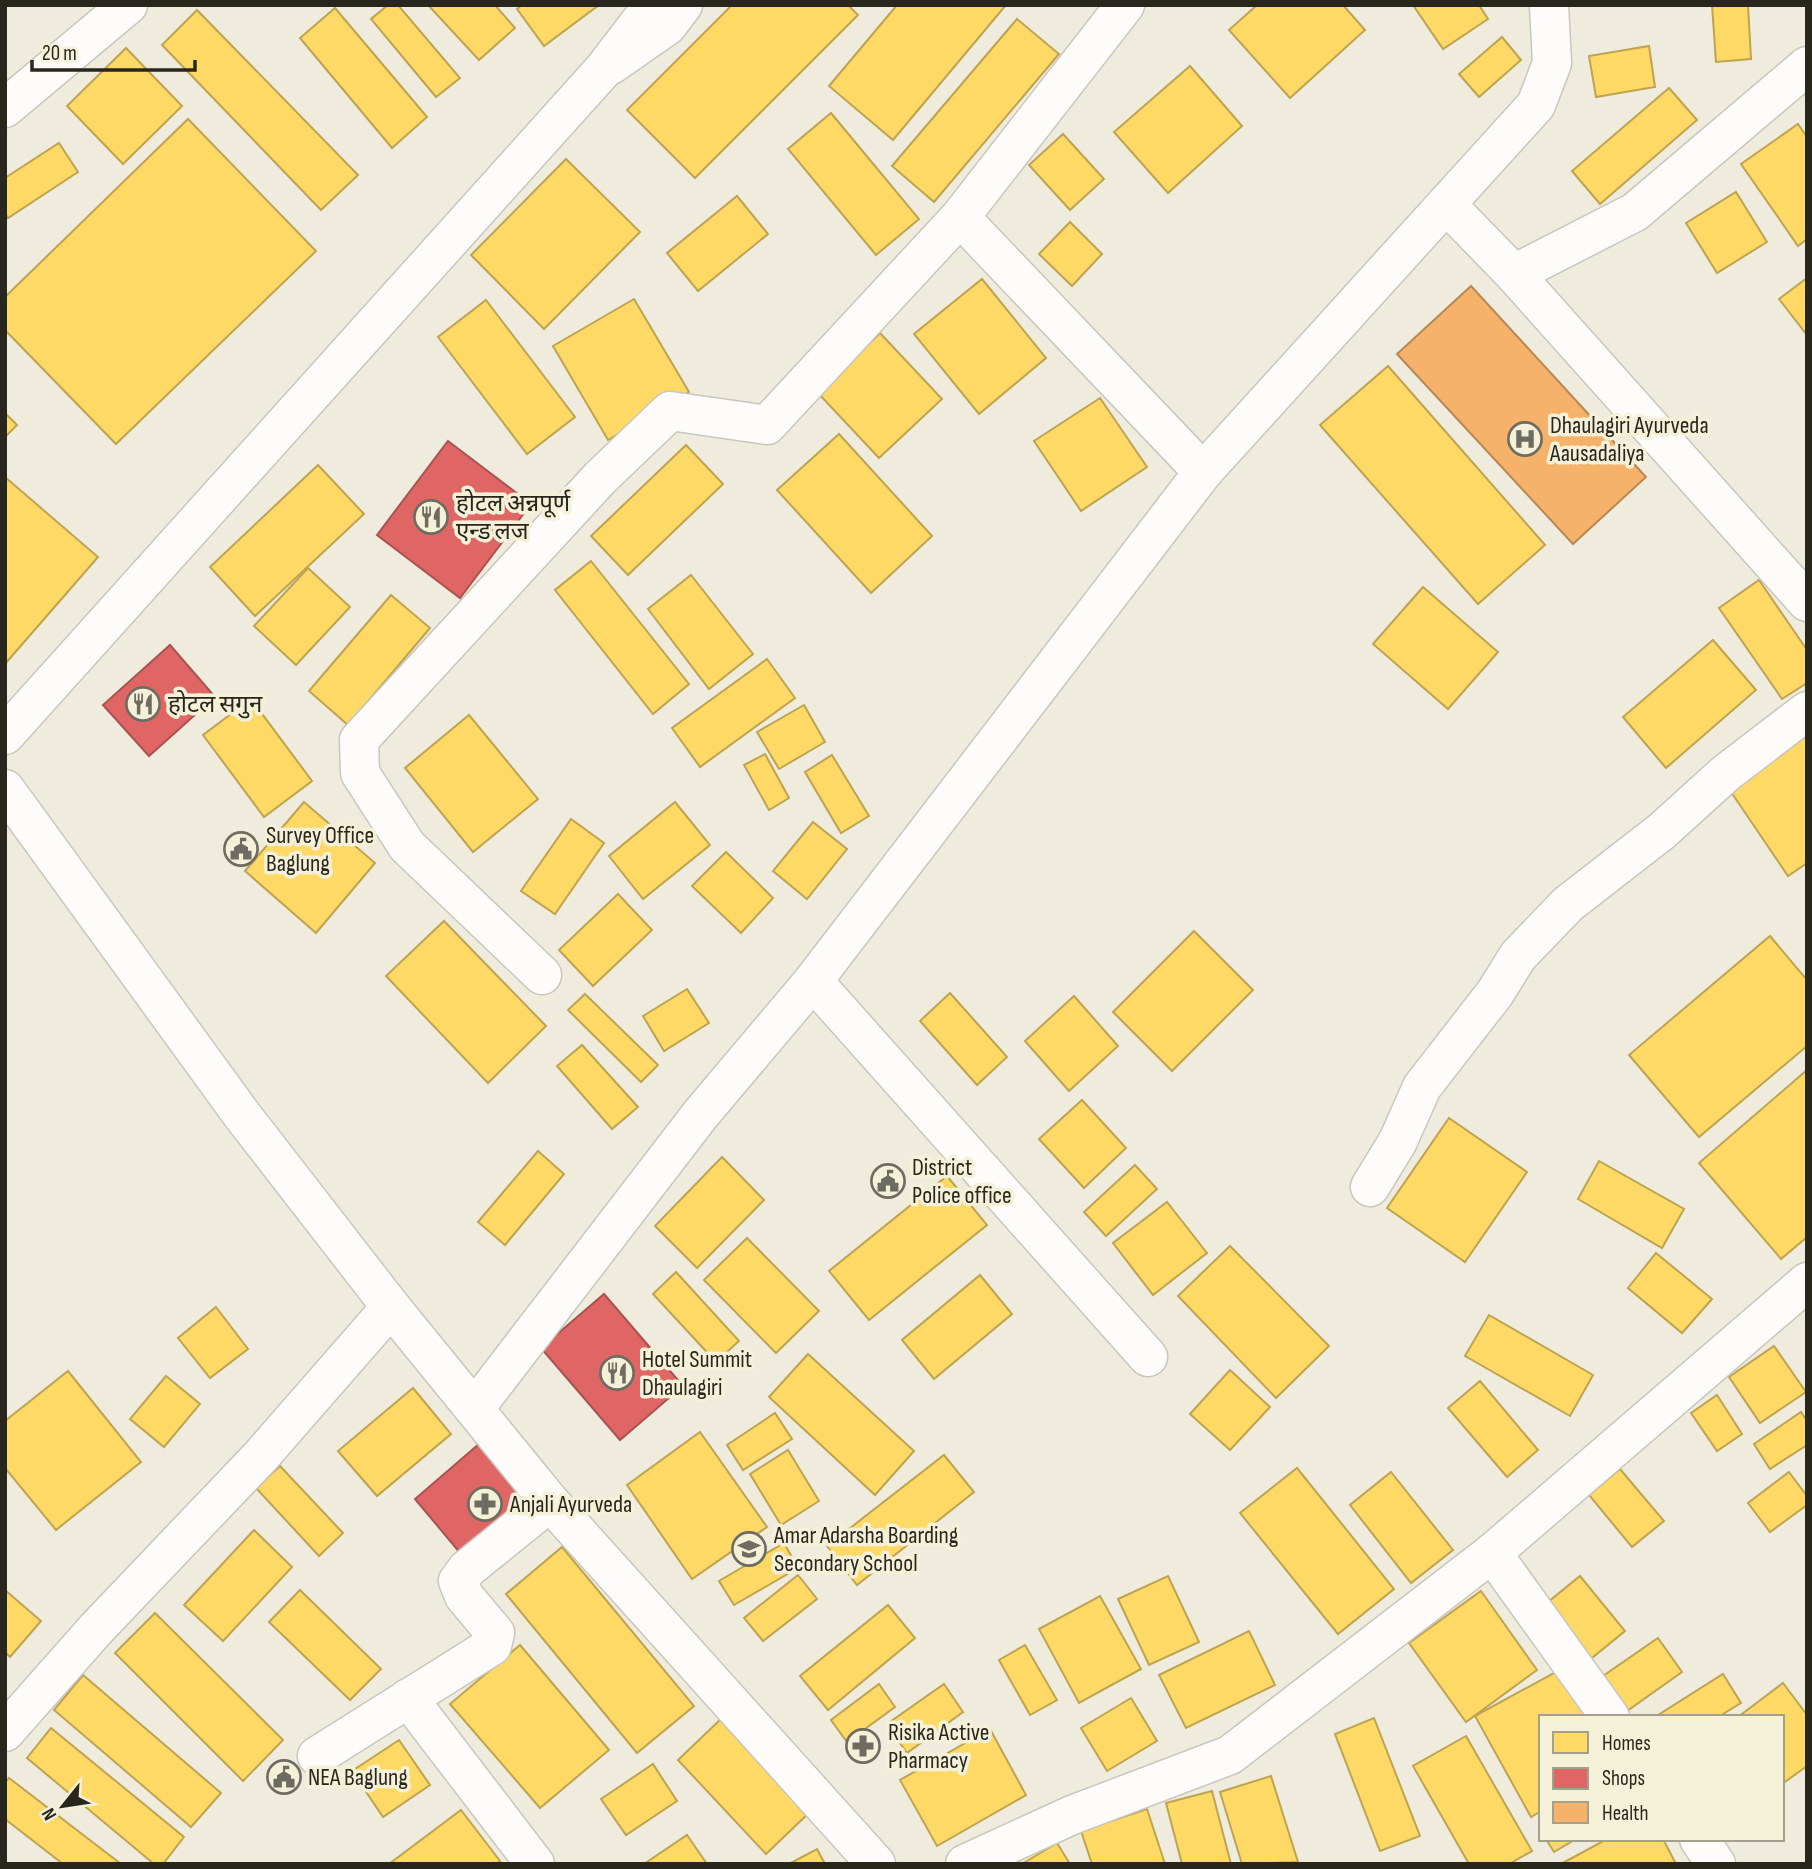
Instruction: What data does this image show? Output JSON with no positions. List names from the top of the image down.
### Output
{
  "places": {
    "hospital": ["Dhaulagiri Ayurveda Aausadaliya"],
    "restaurant": ["होटल अन्नपूर्ण एन्ड लज", "होटल सगुन", "Hotel Summit Dhaulagiri"],
    "public building": ["Survey Office Baglung", "District Police office", "NEA Baglung"],
    "pharmacy": ["Anjali Ayurveda", "Risika Active Pharmacy"],
    "school or university": ["Amar Adarsha Boarding Secondary School"]
  },
  "legend": ["Homes", "Shops", "Health"],
  "scale_bar": "20 m",
  "north": "bottom left"
}
